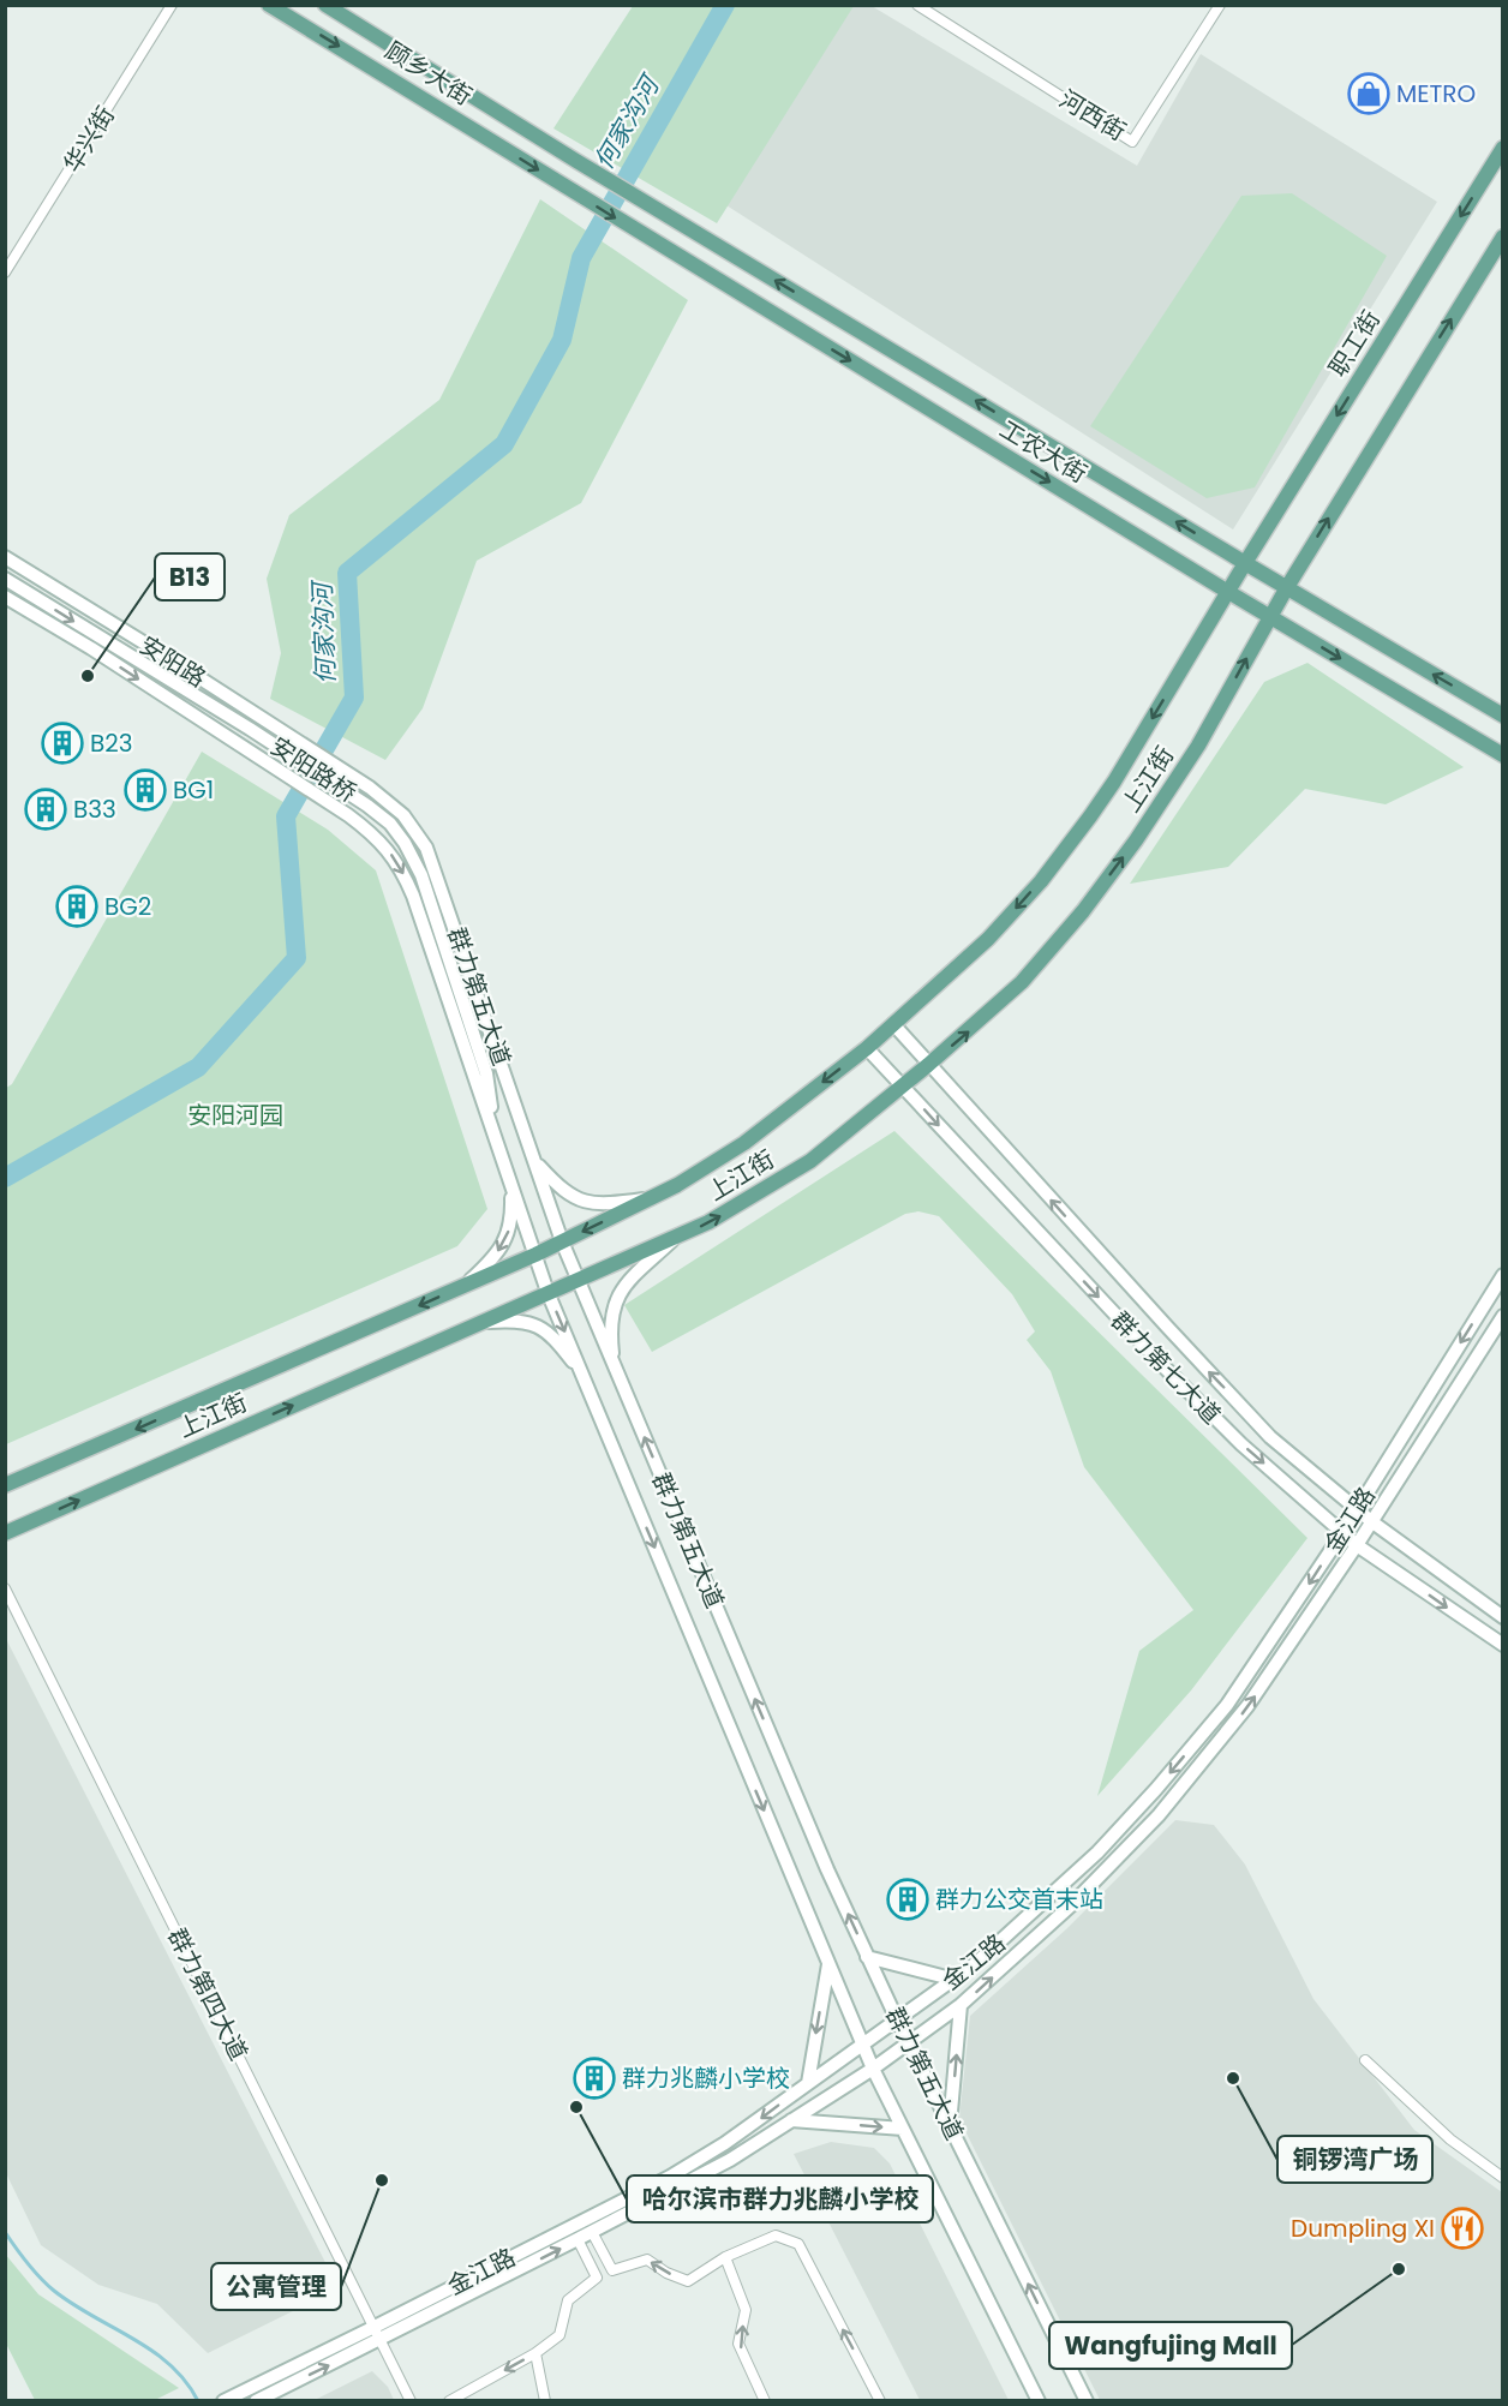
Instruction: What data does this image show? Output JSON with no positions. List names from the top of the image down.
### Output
{
  "streets": {
    "main road": [
      "顾乡大街",
      "职工街",
      "工农大街",
      "安阳路",
      "安阳路桥",
      "上江街",
      "群力第五大道",
      "群力第七大道",
      "金江路"
    ],
    "street": ["河西街", "华兴街", "群力第四大道"]
  },
  "crossings": [
    ["顾乡大街", "工农大街"],
    ["职工街", "工农大街"],
    ["职工街", "上江街"],
    ["工农大街", "上江街"],
    ["安阳路", "群力第五大道"],
    ["安阳路桥", "群力第五大道"],
    ["上江街", "群力第五大道"],
    ["上江街", "群力第七大道"],
    ["群力第五大道", "金江路"],
    ["群力第七大道", "金江路"],
    ["金江路", "群力第四大道"]
  ],
  "one_way": ["安阳路桥"],
  "water": ["何家沟河"],
  "parks": ["安阳河园"],
  "places": {
    "shop": ["METRO"],
    "other": [
      "B13",
      "铜锣湾广场",
      "哈尔滨市群力兆麟小学校",
      "公寓管理",
      "Wangfujing Mall"
    ],
    "building": [
      "B23",
      "BG1",
      "B33",
      "BG2",
      "群力公交首末站",
      "群力兆麟小学校"
    ],
    "restaurant": ["Dumpling XI"]
  }
}
